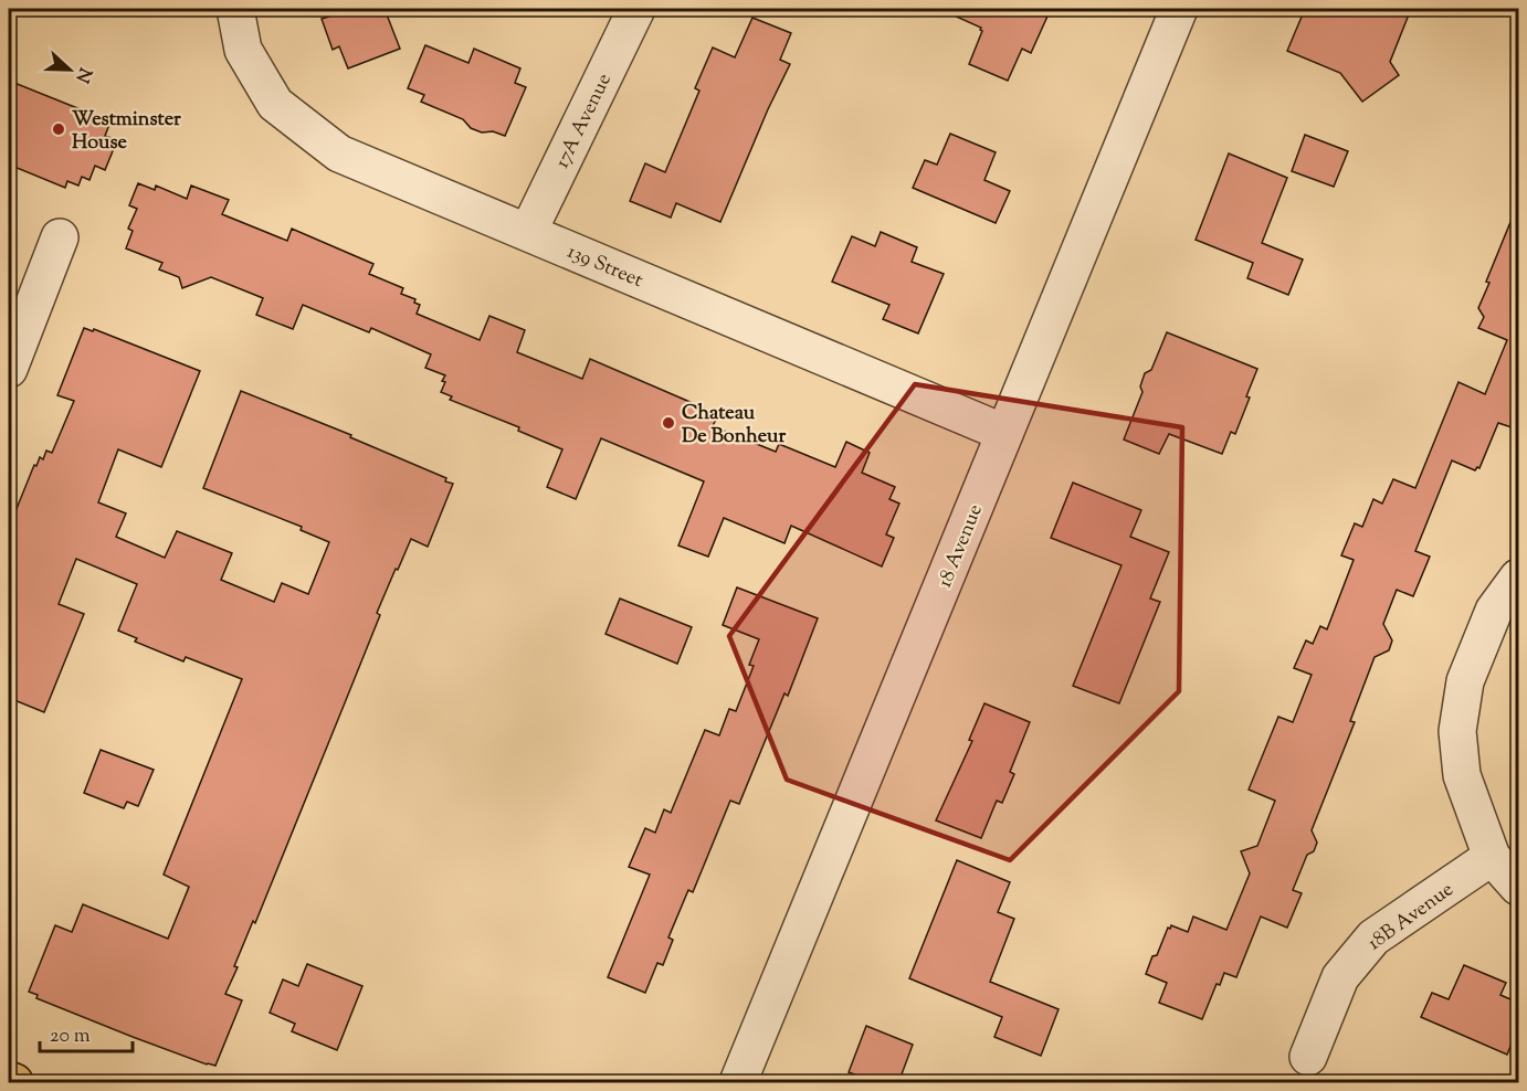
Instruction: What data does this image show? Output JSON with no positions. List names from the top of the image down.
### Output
{
  "streets": {
    "street": [
      "17A Avenue",
      "139 Street",
      "18 Avenue",
      "18B Avenue"
    ]
  },
  "crossings": [
    ["17A Avenue", "139 Street"],
    ["139 Street", "18 Avenue"]
  ],
  "places": ["Westminster House", "Chateau De Bonheur"],
  "scale_bar": "20 m",
  "north": "right"
}
